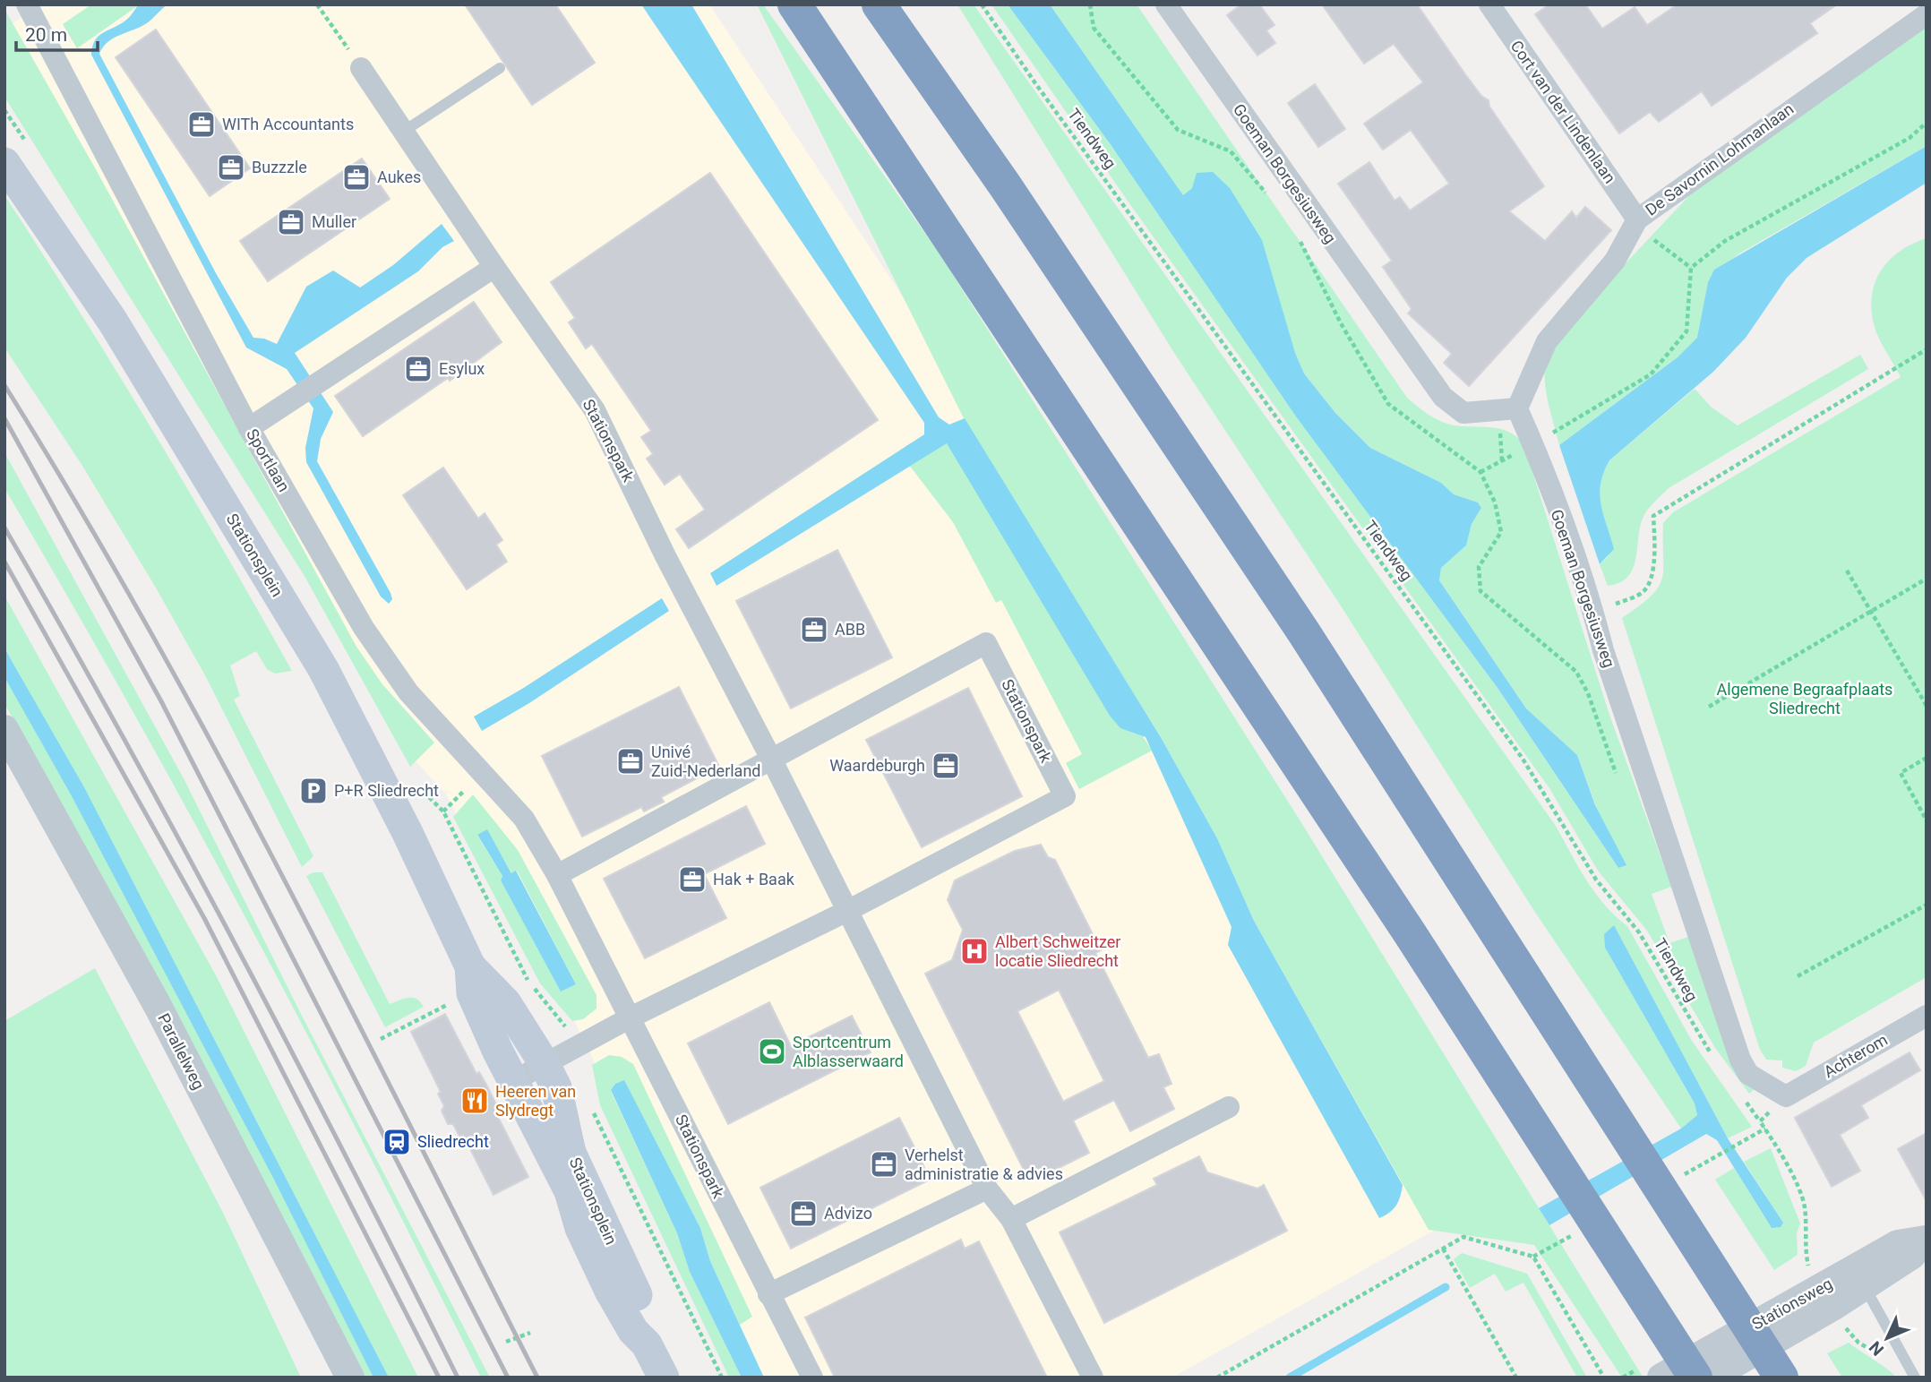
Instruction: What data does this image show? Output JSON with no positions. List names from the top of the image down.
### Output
{
  "streets": {
    "main road": ["Stationsplein"],
    "street": [
      "Cort van der Lindenlaan",
      "De Savornin Lohmanlaan",
      "Goeman Borgesiusweg",
      "Stationspark",
      "Sportlaan",
      "Parallelweg",
      "Achterom",
      "Stationsweg"
    ],
    "path": ["Tiendweg"]
  },
  "crossings": [
    ["Cort van der Lindenlaan", "De Savornin Lohmanlaan"],
    ["De Savornin Lohmanlaan", "Goeman Borgesiusweg"],
    ["Goeman Borgesiusweg", "Achterom"],
    ["Stationspark", "Sportlaan"],
    ["Stationspark", "Stationsplein"]
  ],
  "parks": ["Algemene Begraafplaats Sliedrecht"],
  "places": {
    "office": [
      "WITh Accountants",
      "Buzzzle",
      "Aukes",
      "Muller",
      "Esylux",
      "ABB",
      "Univé Zuid-Nederland",
      "Waardeburgh",
      "Hak + Baak",
      "Verhelst administratie & advies",
      "Advizo"
    ],
    "parking": ["P+R Sliedrecht"],
    "hospital": ["Albert Schweitzer locatie Sliedrecht"],
    "sports": ["Sportcentrum Alblasserwaard"],
    "restaurant": ["Heeren van Slydregt"],
    "station": ["Sliedrecht"]
  },
  "scale_bar": "20 m",
  "north": "bottom left"
}
